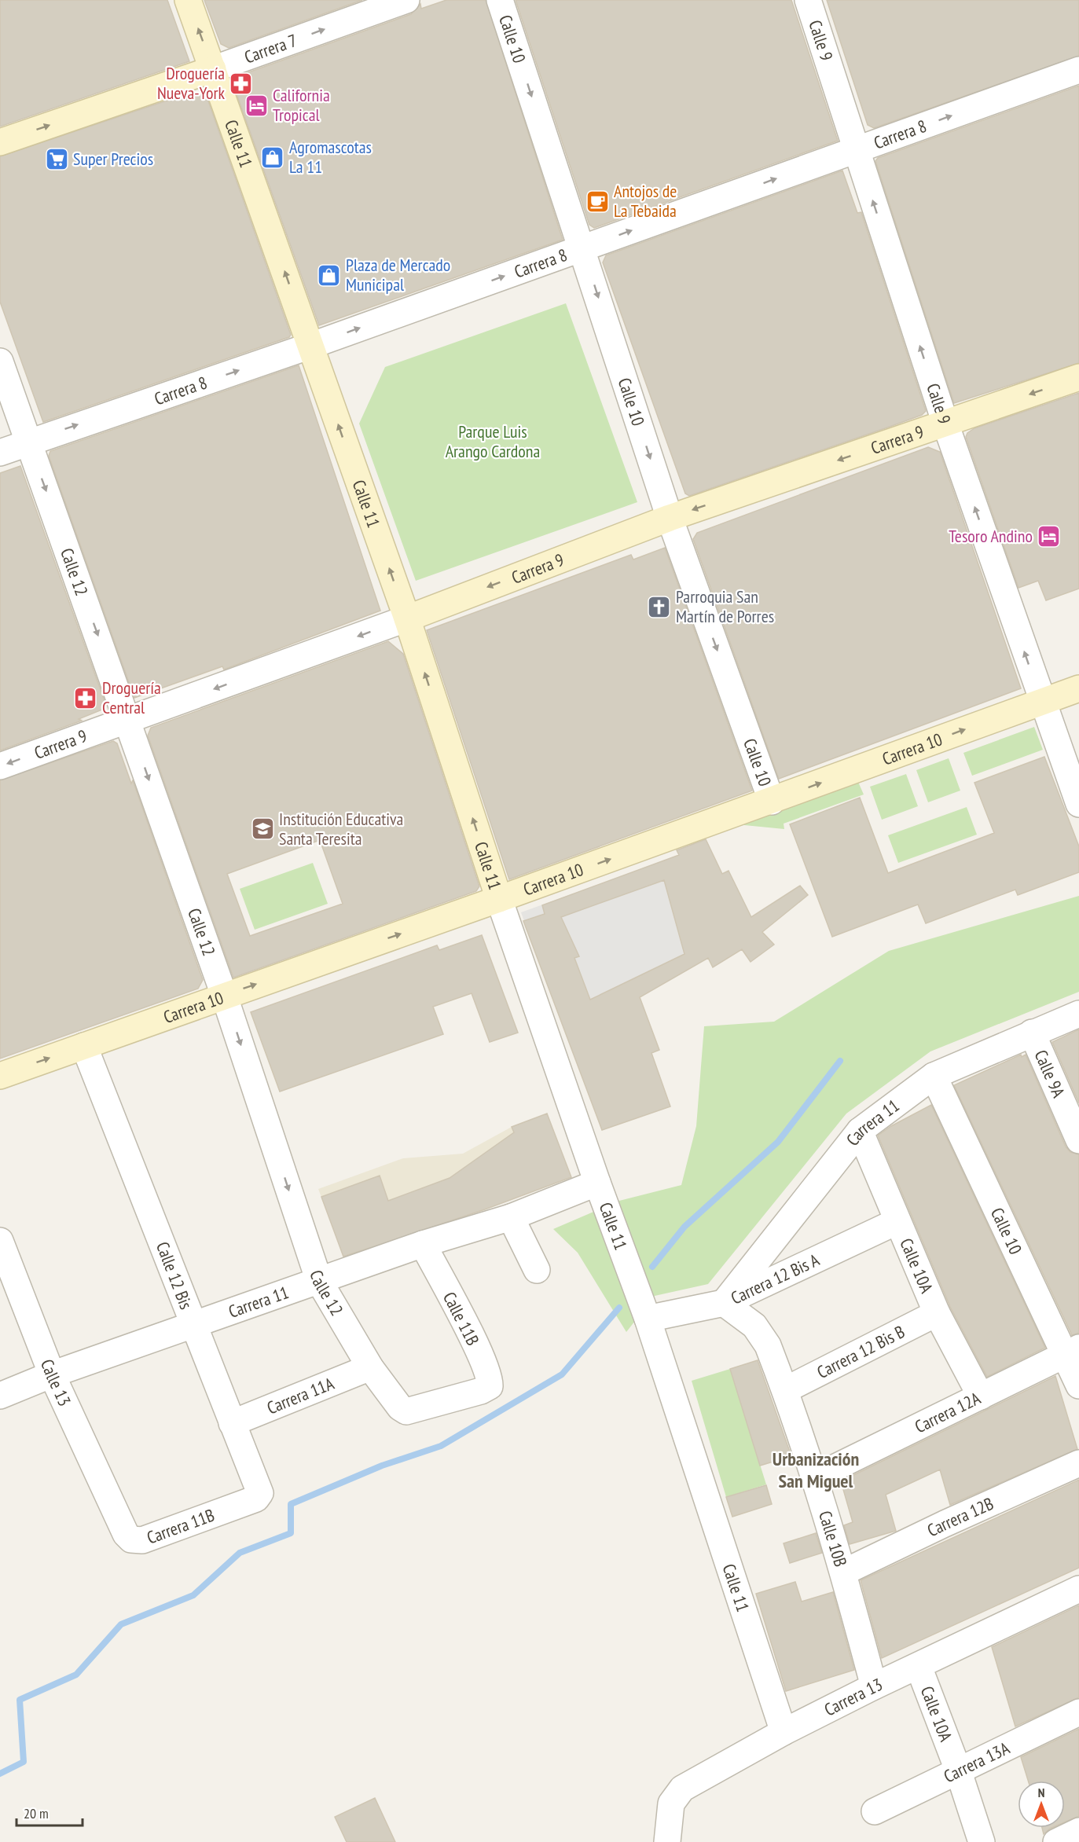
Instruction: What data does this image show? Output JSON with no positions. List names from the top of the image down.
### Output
{
  "streets": {
    "main road": [
      "Carrera 7",
      "Calle 11",
      "Carrera 9",
      "Carrera 10"
    ],
    "street": [
      "Calle 10",
      "Calle 9",
      "Carrera 8",
      "Calle 12",
      "Calle 9A",
      "Carrera 11",
      "Calle 10A",
      "Calle 12 Bis",
      "Carrera 12 Bis A",
      "Calle 11B",
      "Carrera 12 Bis B",
      "Calle 13",
      "Carrera 11A",
      "Carrera 12A",
      "Carrera 12B",
      "Carrera 11B",
      "Calle 10B",
      "Carrera 13",
      "Carrera 13A"
    ]
  },
  "crossings": [
    ["Calle 10", "Carrera 8"],
    ["Calle 10", "Carrera 9"],
    ["Calle 10", "Carrera 10"],
    ["Calle 10", "Carrera 11"],
    ["Calle 10", "Carrera 12A"],
    ["Calle 9", "Carrera 8"],
    ["Calle 9", "Carrera 9"],
    ["Calle 9", "Carrera 10"],
    ["Carrera 7", "Calle 11"],
    ["Carrera 8", "Calle 11"],
    ["Carrera 8", "Calle 12"],
    ["Calle 11", "Carrera 9"],
    ["Calle 11", "Carrera 10"],
    ["Calle 11", "Carrera 11"],
    ["Calle 11", "Carrera 12 Bis A"],
    ["Calle 11", "Carrera 13"],
    ["Carrera 9", "Calle 12"],
    ["Calle 12", "Carrera 10"],
    ["Calle 12", "Carrera 11"],
    ["Calle 12", "Calle 11B"],
    ["Calle 12", "Carrera 11A"],
    ["Carrera 10", "Calle 12 Bis"],
    ["Calle 9A", "Carrera 11"],
    ["Carrera 11", "Calle 10A"],
    ["Carrera 11", "Calle 12 Bis"],
    ["Carrera 11", "Carrera 12 Bis A"],
    ["Carrera 11", "Calle 11B"],
    ["Carrera 11", "Calle 13"],
    ["Carrera 11", "Calle 10B"],
    ["Calle 10A", "Carrera 12 Bis A"],
    ["Calle 10A", "Carrera 12 Bis B"],
    ["Calle 10A", "Carrera 12A"],
    ["Calle 10A", "Carrera 13"],
    ["Calle 10A", "Carrera 13A"],
    ["Calle 12 Bis", "Carrera 11A"],
    ["Calle 12 Bis", "Carrera 11B"],
    ["Carrera 12 Bis A", "Calle 10B"],
    ["Carrera 12 Bis B", "Calle 10B"],
    ["Calle 13", "Carrera 11B"],
    ["Carrera 12A", "Calle 10B"],
    ["Carrera 12B", "Calle 10B"],
    ["Calle 10B", "Carrera 13"]
  ],
  "one_way": [
    "Calle 10",
    "Calle 9",
    "Carrera 7",
    "Carrera 8",
    "Calle 11",
    "Carrera 9",
    "Calle 12",
    "Carrera 10"
  ],
  "districts": ["Urbanización San Miguel"],
  "parks": ["Parque Luis Arango Cardona"],
  "places": {
    "pharmacy": ["Droguería Nueva-York", "Droguería Central"],
    "hotel": ["California Tropical", "Tesoro Andino"],
    "shop": ["Agromascotas La 11", "Plaza de Mercado Municipal"],
    "supermarket": ["Super Precios"],
    "cafe": ["Antojos de La Tebaida"],
    "church": ["Parroquia San Martín de Porres"],
    "school or university": ["Institución Educativa Santa Teresita"]
  },
  "scale_bar": "20 m",
  "north": "top"
}
